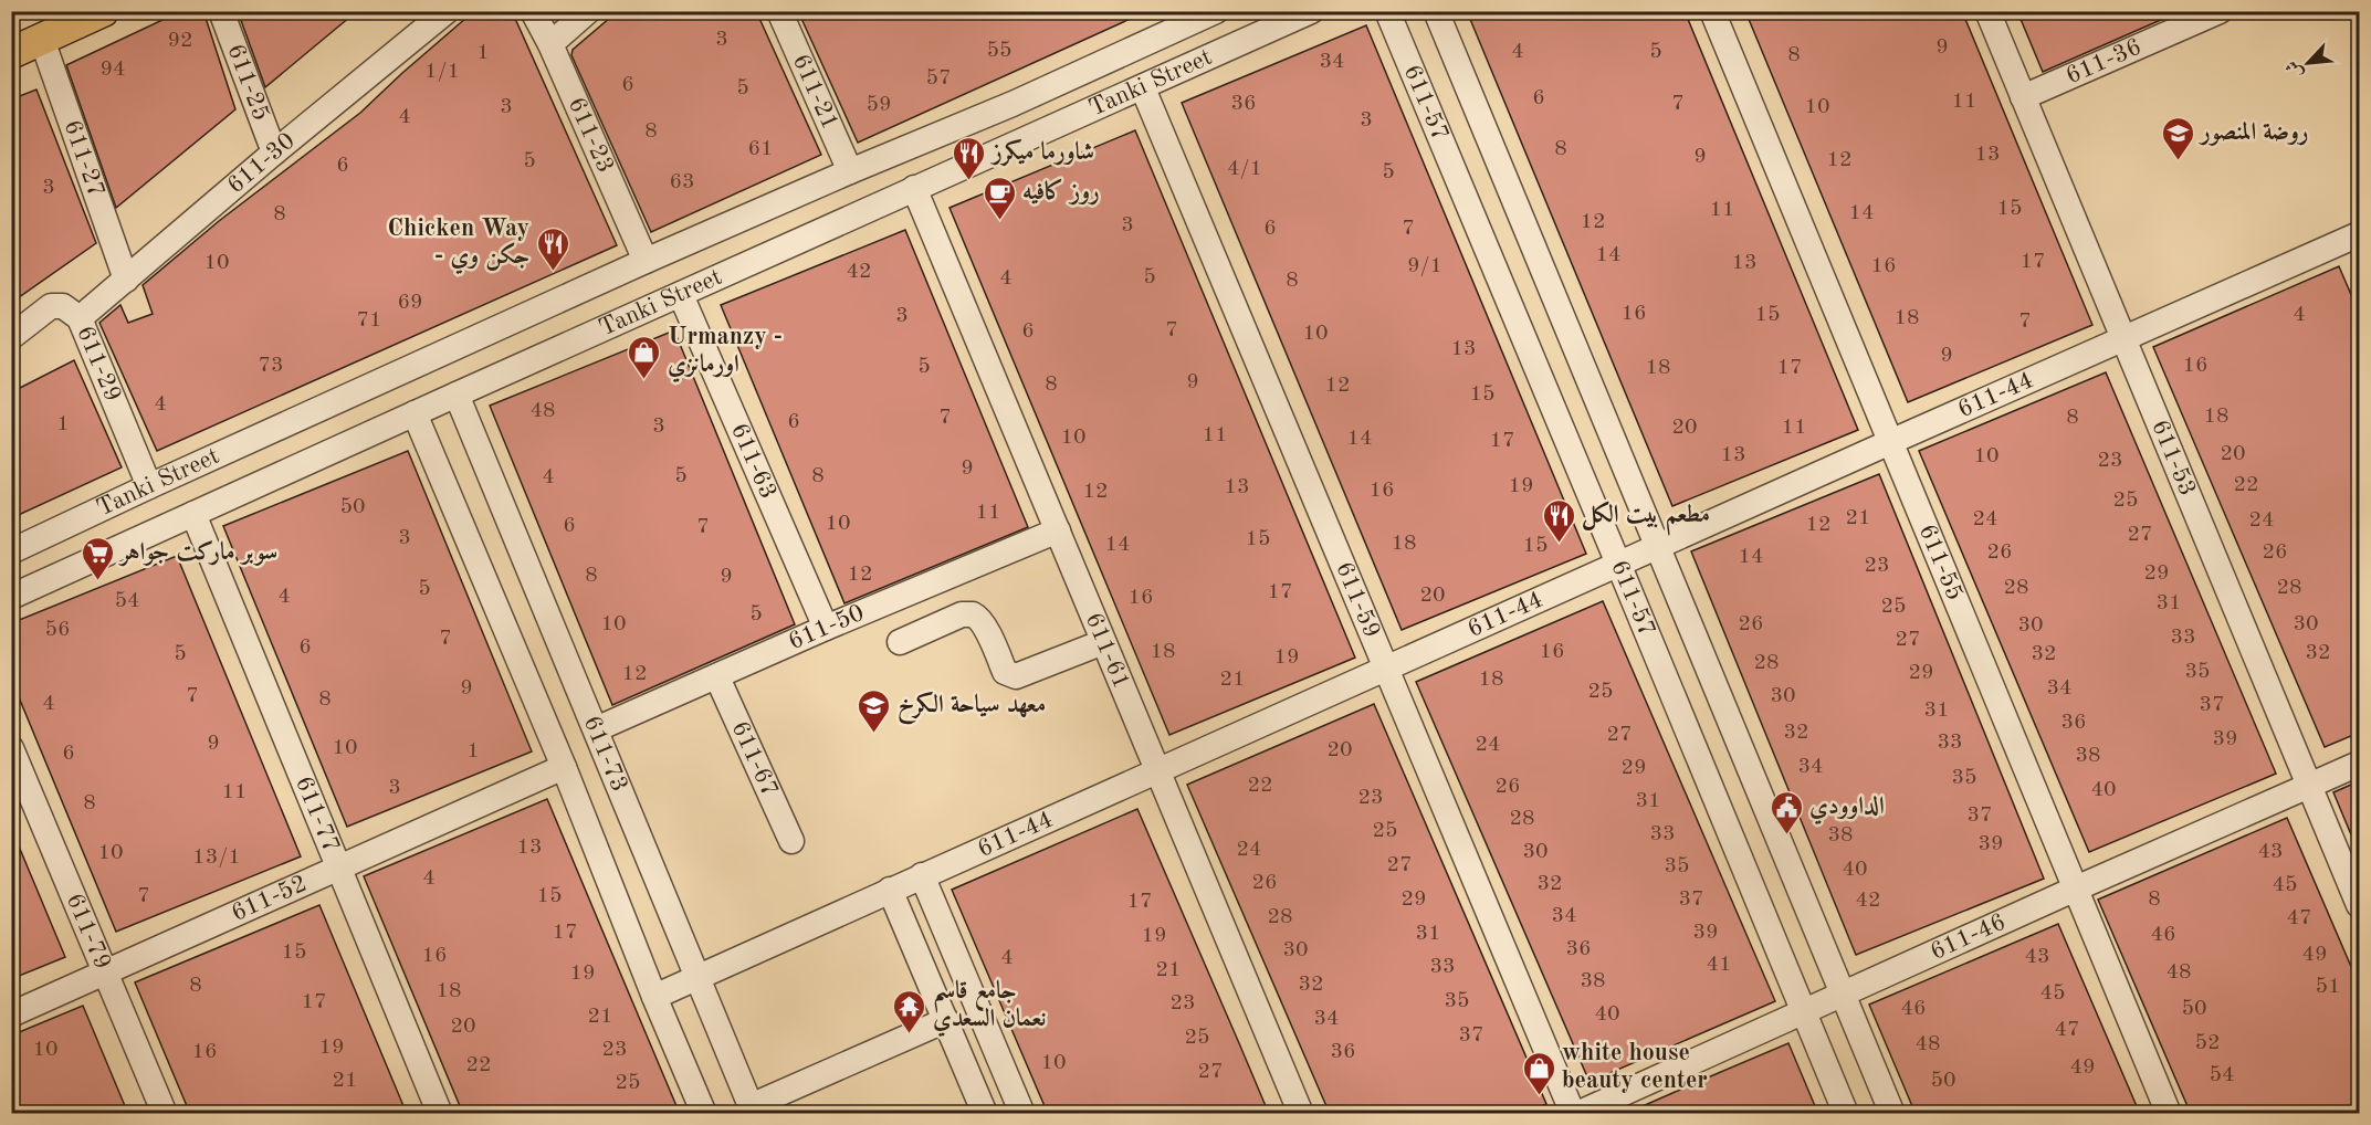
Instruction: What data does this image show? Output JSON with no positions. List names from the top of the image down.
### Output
{
  "streets": {
    "street": [
      "611-36",
      "611-25",
      "Tanki Street",
      "611-21",
      "611-57",
      "611-23",
      "611-27",
      "611-30",
      "611-29",
      "611-44",
      "611-53",
      "611-63",
      "611-55",
      "611-59",
      "611-50",
      "611-61",
      "611-73",
      "611-67",
      "611-77",
      "611-52",
      "611-79",
      "611-46"
    ]
  },
  "crossings": [
    ["611-36", "611-53"],
    ["611-25", "611-30"],
    ["Tanki Street", "611-21"],
    ["Tanki Street", "611-23"],
    ["Tanki Street", "611-29"],
    ["Tanki Street", "611-63"],
    ["Tanki Street", "611-59"],
    ["Tanki Street", "611-61"],
    ["Tanki Street", "611-73"],
    ["Tanki Street", "611-77"],
    ["611-57", "611-44"],
    ["611-57", "611-46"],
    ["611-27", "611-30"],
    ["611-30", "611-29"],
    ["611-44", "611-53"],
    ["611-44", "611-55"],
    ["611-44", "611-59"],
    ["611-44", "611-61"],
    ["611-44", "611-73"],
    ["611-53", "611-46"],
    ["611-63", "611-50"],
    ["611-55", "611-46"],
    ["611-59", "611-46"],
    ["611-50", "611-61"],
    ["611-50", "611-73"],
    ["611-50", "611-67"],
    ["611-73", "611-52"],
    ["611-77", "611-52"],
    ["611-52", "611-79"]
  ],
  "places": {
    "school or university": ["روضة المنصور", "معهد سياحة الكرخ"],
    "restaurant": ["شاورما ميكرز", "Chicken Way - جكن وي", "مطعم بيت الكل"],
    "cafe": ["روز كافيه"],
    "shop": ["Urmanzy - اورمانزي", "white house beauty center"],
    "supermarket": ["سوبر ماركت جواهر"],
    "public building": ["الداوودي"],
    "temple": ["جامع قاسم نعمان السعدي"]
  },
  "house_numbers": [
    "3",
    "92",
    "9",
    "55",
    "4",
    "5",
    "1",
    "8",
    "34",
    "94",
    "1/1",
    "57",
    "6",
    "5",
    "6",
    "11",
    "36",
    "7",
    "59",
    "3",
    "10",
    "4",
    "3",
    "8",
    "61",
    "8",
    "13",
    "9",
    "12",
    "5",
    "6",
    "4/1",
    "5",
    "63",
    "3",
    "15",
    "11",
    "14",
    "8",
    "12",
    "3",
    "6",
    "7",
    "14",
    "17",
    "10",
    "13",
    "9/1",
    "16",
    "42",
    "5",
    "4",
    "8",
    "69",
    "16",
    "15",
    "4",
    "3",
    "18",
    "71",
    "7",
    "7",
    "6",
    "10",
    "13",
    "9",
    "73",
    "16",
    "5",
    "18",
    "17",
    "9",
    "8",
    "12",
    "15",
    "4",
    "48",
    "18",
    "7",
    "8",
    "6",
    "1",
    "3",
    "20",
    "11",
    "11",
    "10",
    "14",
    "17",
    "20",
    "13",
    "10",
    "23",
    "9",
    "5",
    "8",
    "4",
    "22",
    "19",
    "13",
    "16",
    "12",
    "25",
    "50",
    "11",
    "21",
    "24",
    "24",
    "10",
    "12",
    "6",
    "7",
    "27",
    "3",
    "15",
    "18",
    "14",
    "15",
    "26",
    "26",
    "14",
    "23",
    "29",
    "12",
    "8",
    "9",
    "28",
    "28",
    "5",
    "17",
    "20",
    "4",
    "16",
    "54",
    "31",
    "25",
    "5",
    "10",
    "26",
    "30",
    "30",
    "56",
    "33",
    "7",
    "27",
    "6",
    "18",
    "16",
    "32",
    "5",
    "32",
    "19",
    "28",
    "35",
    "29",
    "12",
    "21",
    "18",
    "9",
    "34",
    "25",
    "7",
    "30",
    "8",
    "4",
    "37",
    "31",
    "36",
    "32",
    "27",
    "39",
    "33",
    "9",
    "24",
    "10",
    "20",
    "1",
    "6",
    "38",
    "34",
    "29",
    "35",
    "22",
    "26",
    "3",
    "40",
    "11",
    "23",
    "31",
    "8",
    "37",
    "28",
    "25",
    "33",
    "38",
    "39",
    "13",
    "24",
    "30",
    "43",
    "10",
    "13/1",
    "27",
    "35",
    "40",
    "4",
    "26",
    "32",
    "45",
    "7",
    "15",
    "29",
    "37",
    "8",
    "42",
    "17",
    "34",
    "28",
    "47",
    "17",
    "39",
    "31",
    "46",
    "19",
    "36",
    "30",
    "15",
    "49",
    "16",
    "43",
    "4",
    "41",
    "33",
    "21",
    "48",
    "19",
    "38",
    "32",
    "8",
    "51",
    "18",
    "45",
    "35",
    "17",
    "23",
    "46",
    "50",
    "40",
    "21",
    "34",
    "20",
    "47",
    "37",
    "25",
    "52",
    "48",
    "19",
    "10",
    "23",
    "16",
    "36",
    "10",
    "22",
    "49",
    "27",
    "54",
    "21",
    "50",
    "25"
  ],
  "north": "bottom left"
}
